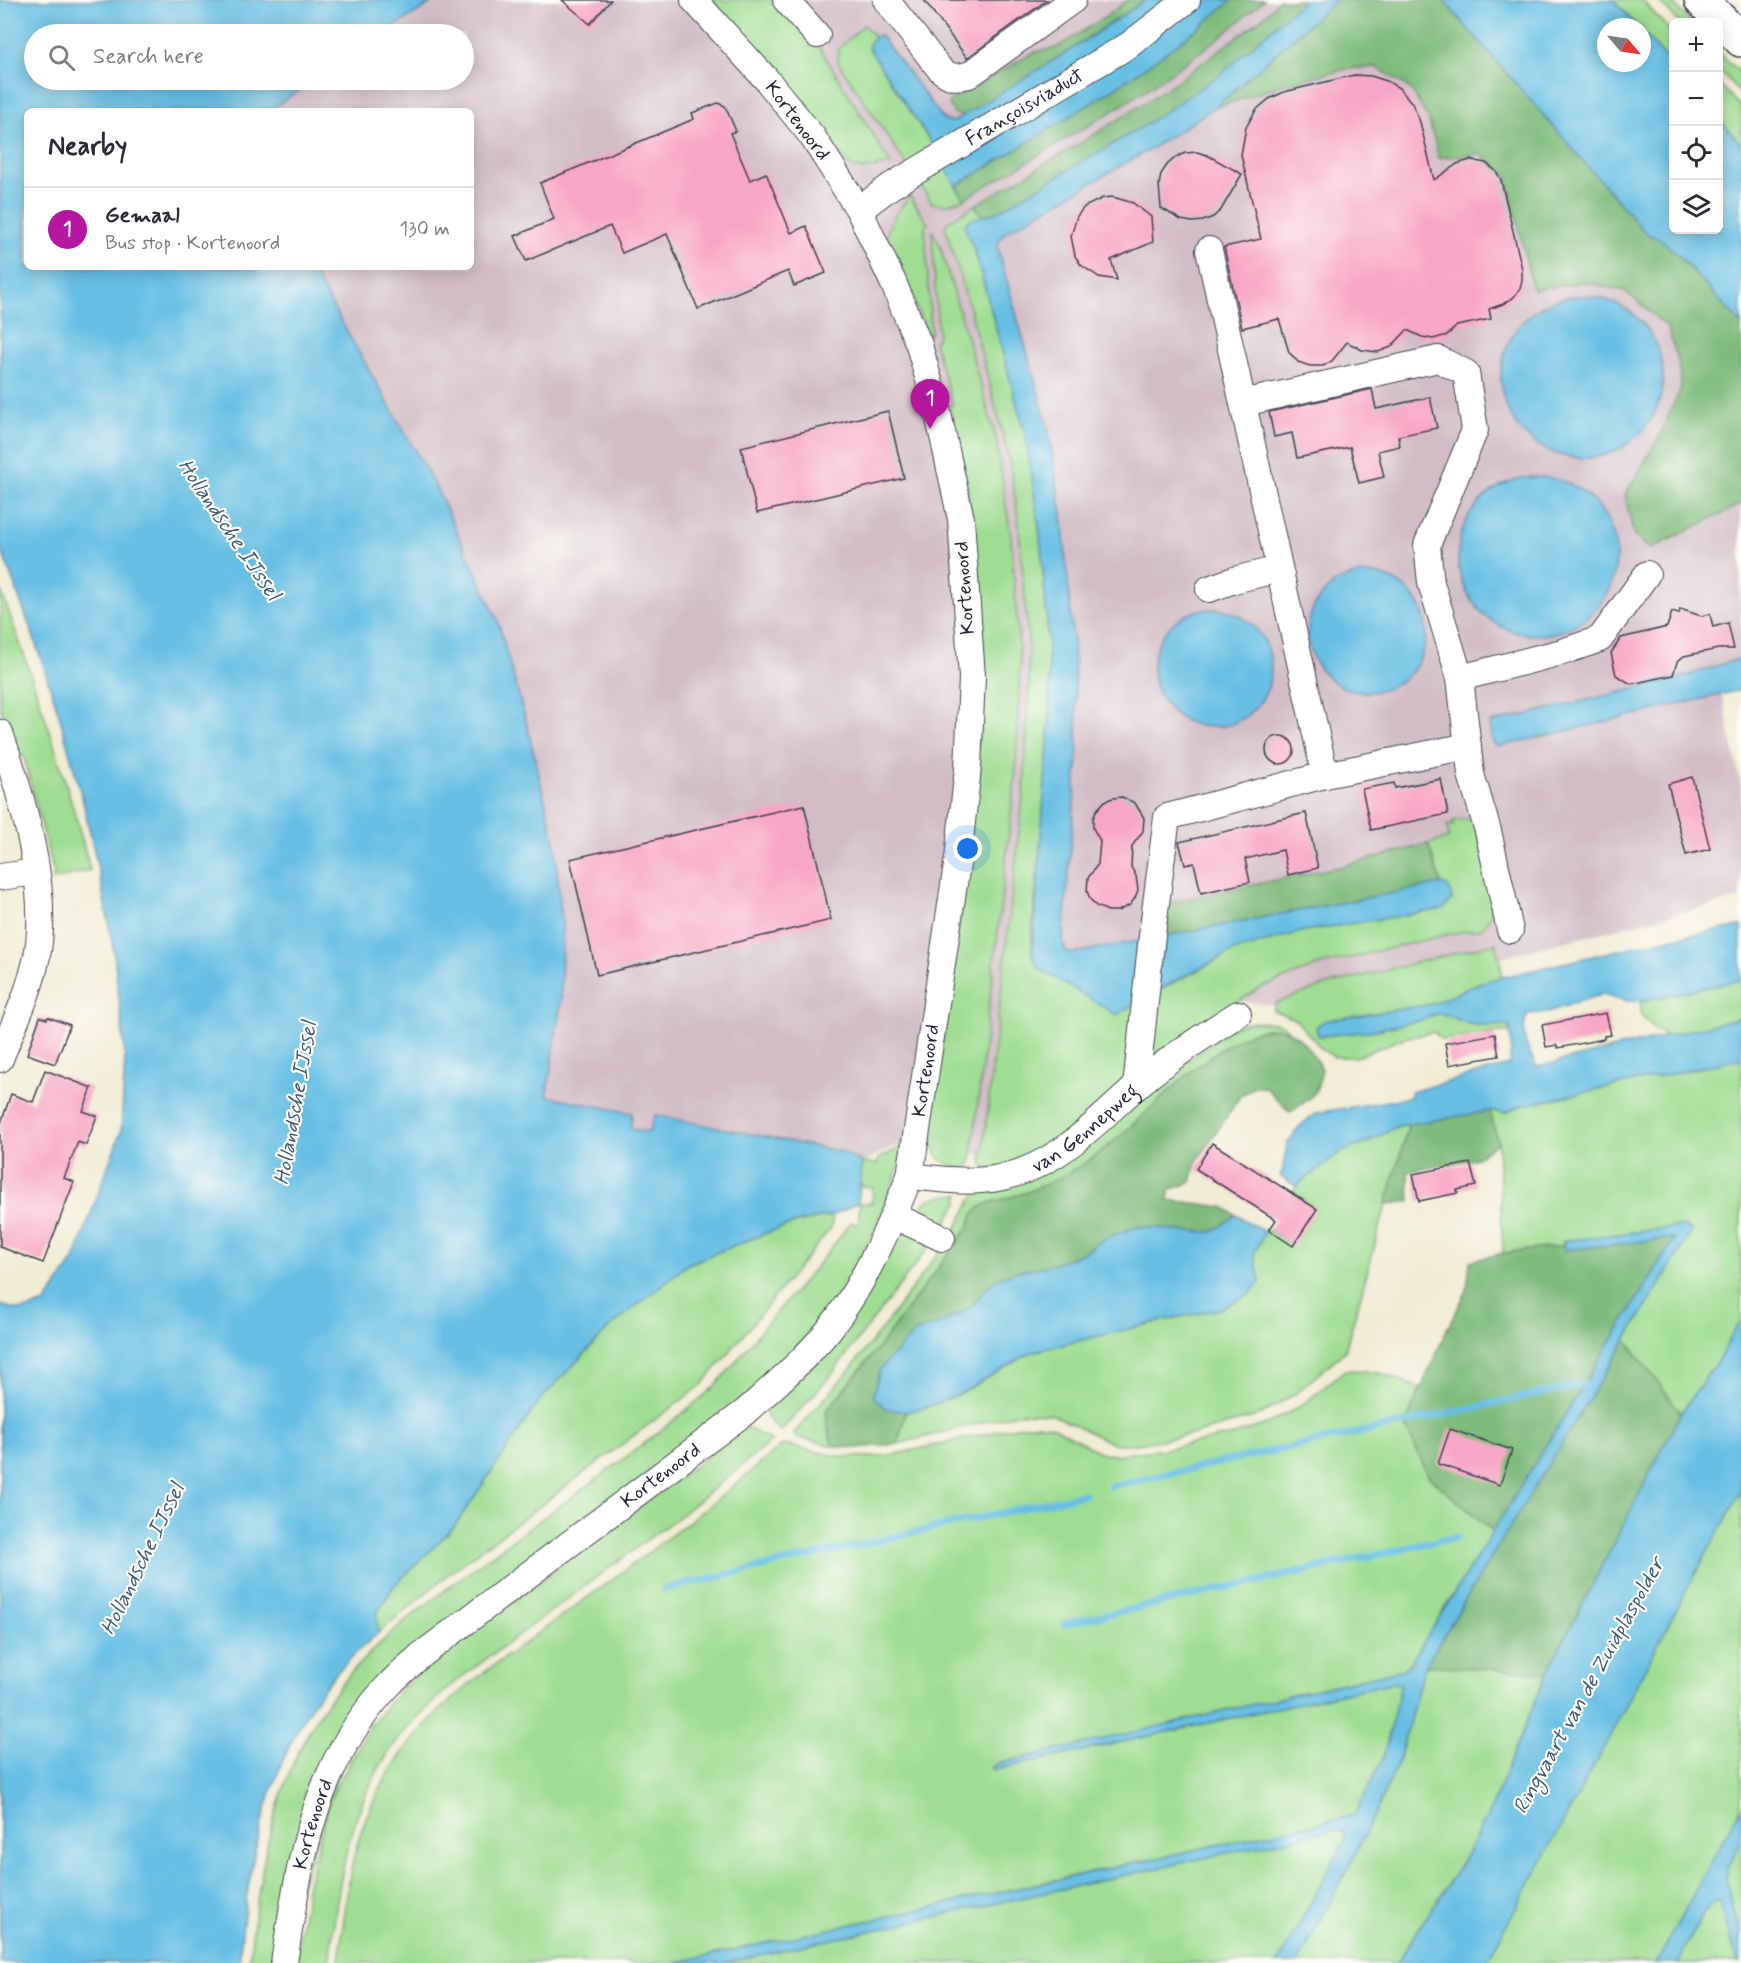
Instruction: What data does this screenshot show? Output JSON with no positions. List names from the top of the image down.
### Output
{
  "streets": {
    "street": ["Françoisviaduct", "Kortenoord", "van Gennepweg"]
  },
  "crossings": [
    ["Françoisviaduct", "Kortenoord"],
    ["Kortenoord", "van Gennepweg"]
  ],
  "water": ["Hollandsche IJssel", "Ringvaart van de Zuidplaspolder"],
  "north": "bottom right",
  "page": {
    "map_buttons": ["+", "−"],
    "search": "Search here",
    "heading": "Nearby",
    "list": [
      {
        "mark": "1",
        "name": "Gemaal",
        "note": "Bus stop · Kortenoord",
        "value": "130 m"
      }
    ],
    "pins": "1"
  }
}
